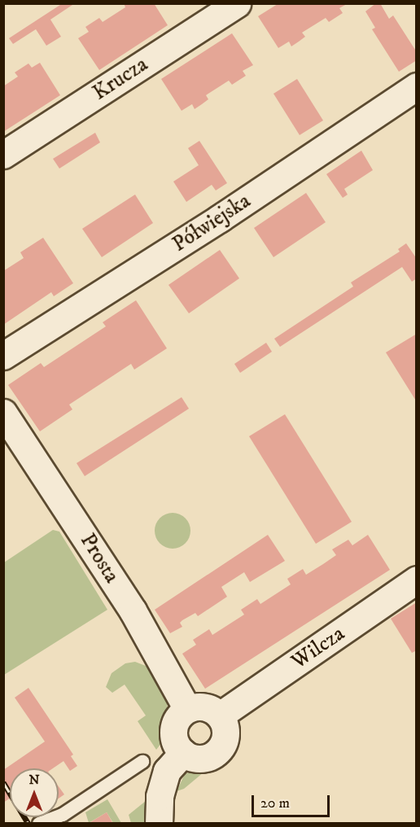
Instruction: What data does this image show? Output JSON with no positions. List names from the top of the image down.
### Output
{
  "streets": {
    "street": [
      "Krucza",
      "Półwiejska",
      "Prosta",
      "Wilcza"
    ]
  },
  "crossings": [
    ["Prosta", "Wilcza"]
  ],
  "scale_bar": "20 m",
  "north": "top"
}
